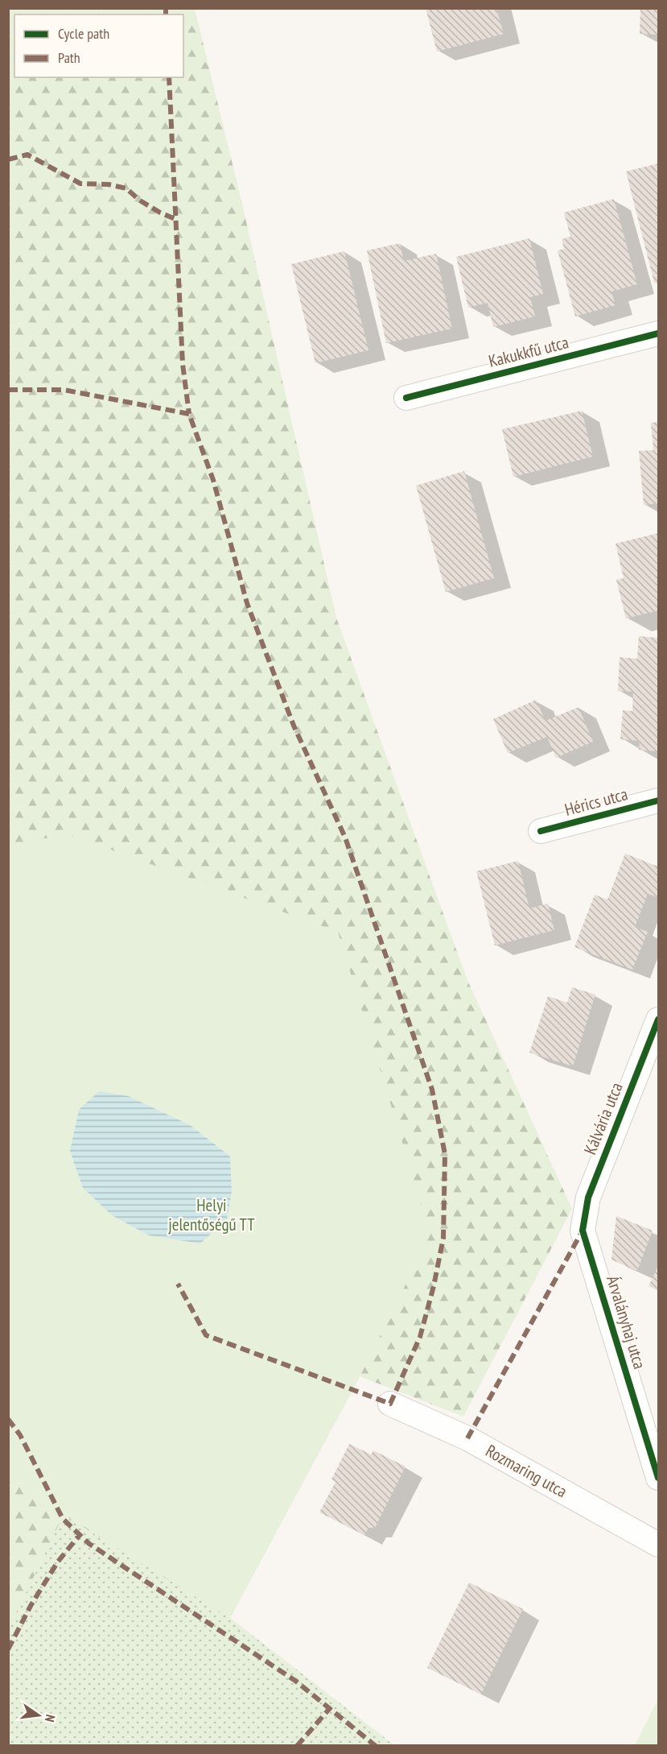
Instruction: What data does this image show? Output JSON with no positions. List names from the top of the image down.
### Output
{
  "streets": {
    "street": [
      "Kakukkfű utca",
      "Hérics utca",
      "Kálvária utca",
      "Árvalányhaj utca",
      "Rozmaring utca"
    ]
  },
  "crossings": [
    ["Kálvária utca", "Árvalányhaj utca"]
  ],
  "parks": ["Helyi jelentőségű TT"],
  "legend": ["Cycle path", "Path"],
  "north": "right"
}
